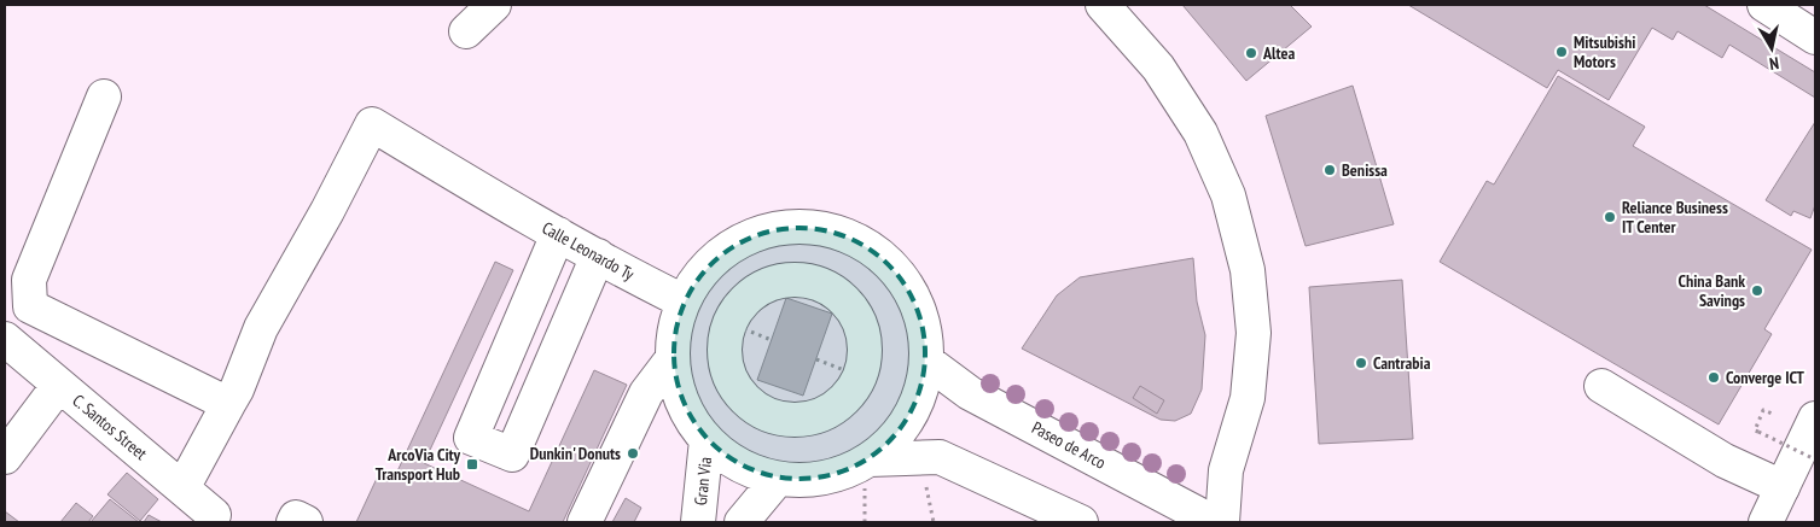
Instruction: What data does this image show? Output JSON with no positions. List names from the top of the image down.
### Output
{
  "streets": {
    "street": [
      "Calle Leonardo Ty",
      "C. Santos Street",
      "Paseo de Arco",
      "Gran Via"
    ]
  },
  "places": {
    "other": [
      "Mitsubishi Motors",
      "Altea",
      "Benissa",
      "Reliance Business IT Center",
      "China Bank Savings",
      "Cantrabia",
      "Converge ICT",
      "Dunkin' Donuts"
    ],
    "transit": ["ArcoVia City Transport Hub"]
  },
  "north": "bottom"
}
